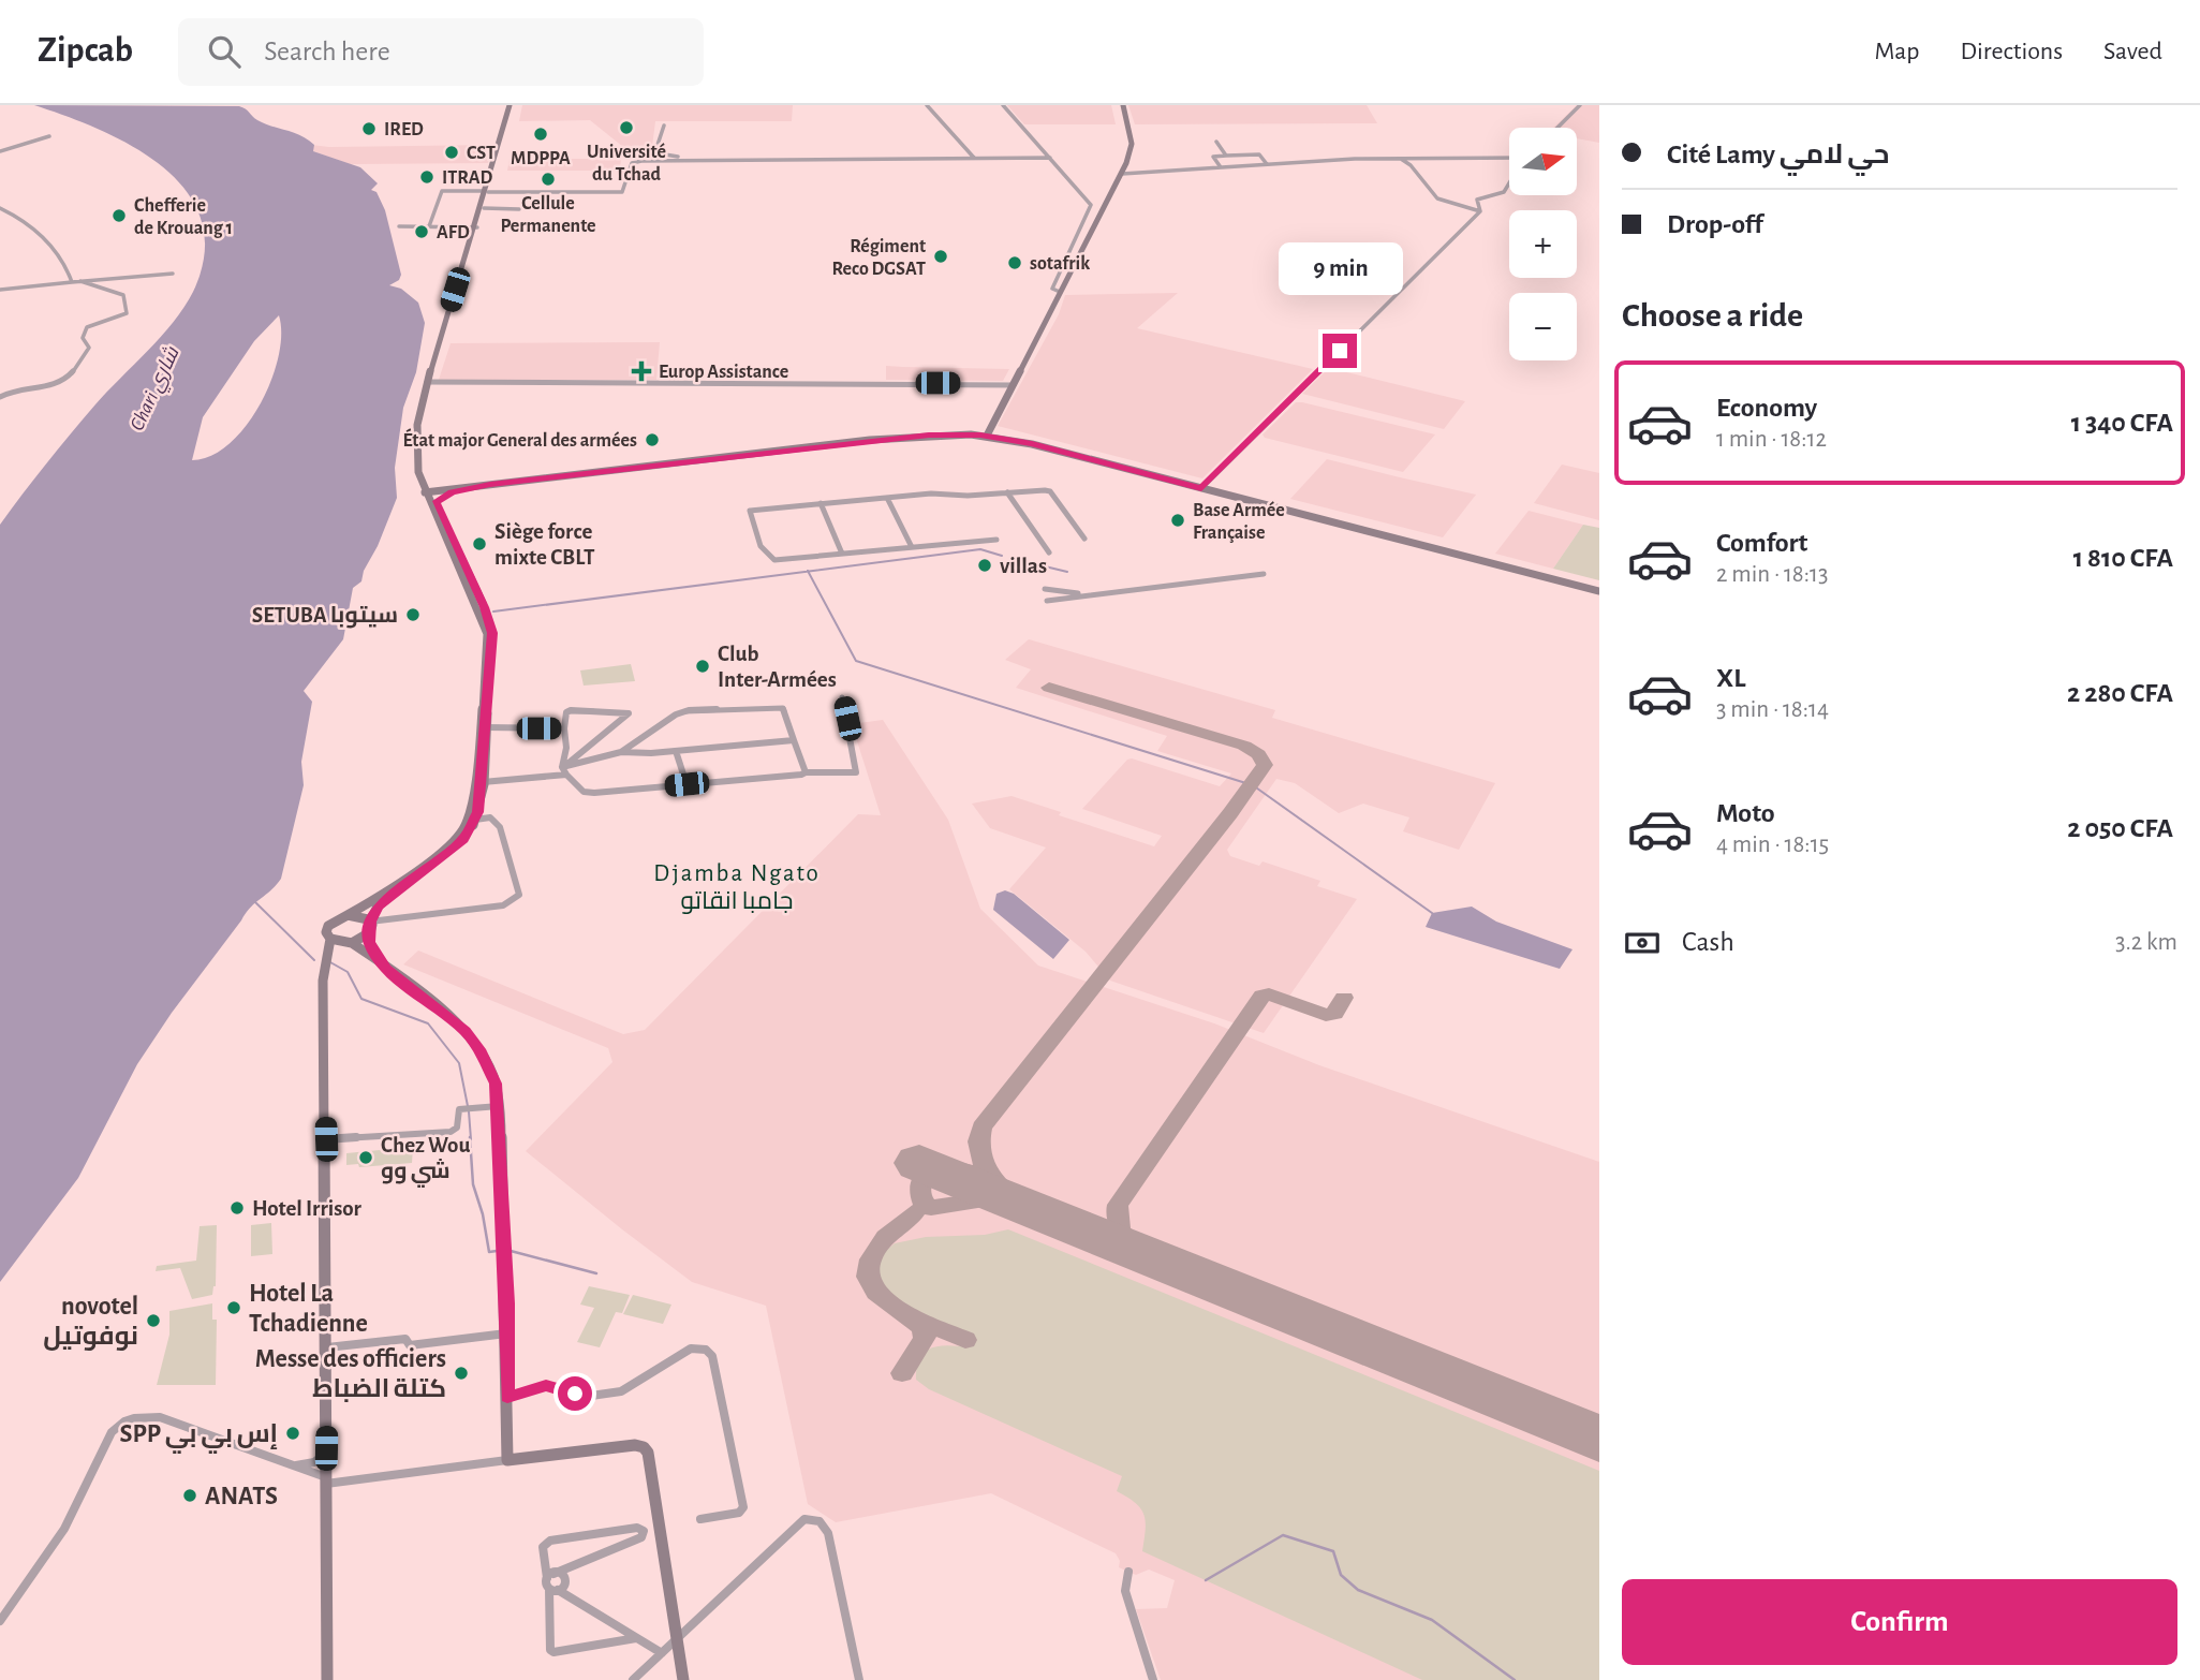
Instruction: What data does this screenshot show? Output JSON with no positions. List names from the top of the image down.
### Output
{
  "districts": ["Djamba Ngato جامبا انقاتو"],
  "water": ["Chari شاري"],
  "places": {
    "other": [
      "Université du Tchad",
      "IRED",
      "MDPPA",
      "CST",
      "ITRAD",
      "Cellule Permanente",
      "Chefferie de Krouang 1",
      "AFD",
      "Régiment Reco DGSAT",
      "sotafrik",
      "État major General des armées",
      "Base Armée Française",
      "Siège force mixte CBLT",
      "villas",
      "SETUBA سيتوبا",
      "Club Inter-Armées",
      "Chez Wou شي وو",
      "Hotel Irrisor",
      "Hotel La Tchadienne",
      "novotel نوفوتيل",
      "Messe des officiers كتلة الضباط",
      "SPP إس بي بي",
      "ANATS"
    ],
    "health": ["Europ Assistance"]
  },
  "north": "right",
  "page": {
    "header": "Zipcab",
    "search": "Search here",
    "nav": ["Map", "Directions", "Saved"],
    "banner": ["Cité Lamy حي لامي", "Drop-off"],
    "map_buttons": ["+", "−"],
    "bubble": "9 min",
    "heading": "Choose a ride",
    "list": [
      {
        "name": "Economy",
        "note": "1 min · 18:12",
        "value": "1 340 CFA"
      },
      {
        "name": "Comfort",
        "note": "2 min · 18:13",
        "value": "1 810 CFA"
      },
      {
        "name": "XL",
        "note": "3 min · 18:14",
        "value": "2 280 CFA"
      },
      {
        "name": "Moto",
        "note": "4 min · 18:15",
        "value": "2 050 CFA"
      }
    ],
    "pay": ["Cash", "3.2 km"],
    "buttons": "Confirm"
  }
}
